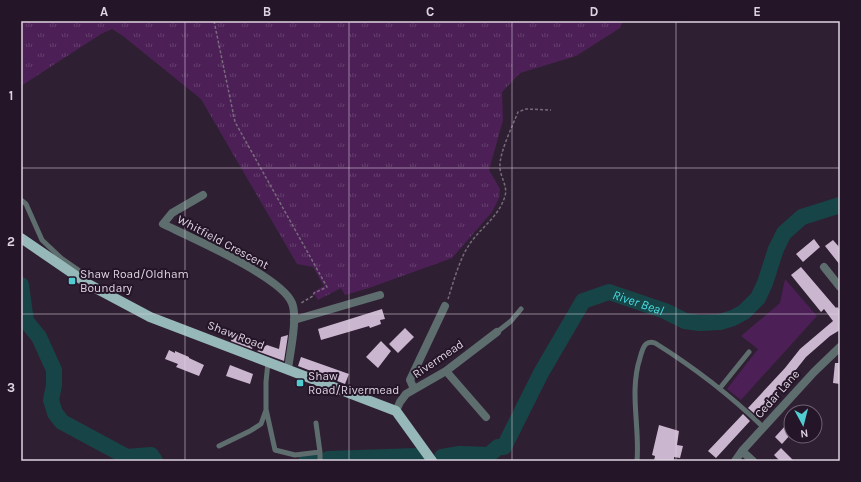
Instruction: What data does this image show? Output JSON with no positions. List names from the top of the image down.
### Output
{
  "streets": {
    "main road": ["Shaw Road"],
    "street": ["Whitfield Crescent", "Rivermead", "Cedar Lane"]
  },
  "crossings": [
    ["Shaw Road", "Rivermead"]
  ],
  "water": ["River Beal"],
  "places": {
    "transit": ["Shaw Road/Oldham Boundary", "Shaw Road/Rivermead"]
  },
  "north": "bottom",
  "grid": {
    "columns": [
      "A",
      "B",
      "C",
      "D",
      "E"
    ],
    "rows": ["1", "2", "3"]
  }
}
